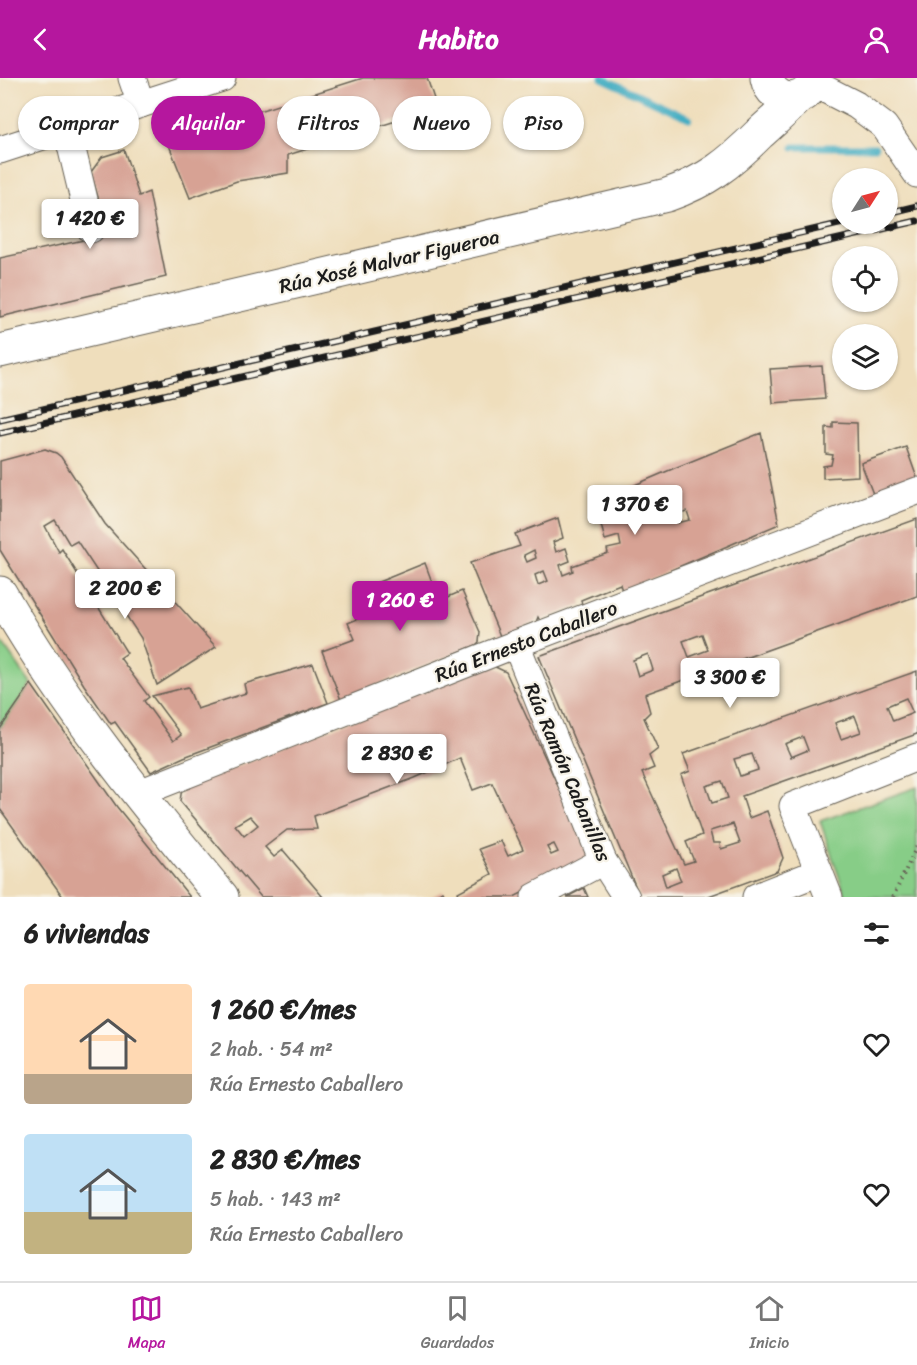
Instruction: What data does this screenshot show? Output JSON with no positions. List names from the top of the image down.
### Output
{
  "streets": {
    "main road": ["Rúa Xosé Malvar Figueroa"],
    "street": ["Rúa Ernesto Caballero", "Rúa Ramón Cabanillas"]
  },
  "crossings": [
    ["Rúa Ernesto Caballero", "Rúa Ramón Cabanillas"]
  ],
  "north": "top right",
  "page": {
    "header": "Habito",
    "chip": [
      "Comprar",
      "Alquilar",
      "Filtros",
      "Nuevo",
      "Piso"
    ],
    "price": [
      "1 420 €",
      "1 370 €",
      "2 200 €",
      "1 260 €",
      "3 300 €",
      "2 830 €"
    ],
    "heading": "6 viviendas",
    "list": [
      {
        "name": "1 260 €/mes",
        "note": "2 hab. · 54 m² · Rúa Ernesto Caballero"
      },
      {
        "name": "2 830 €/mes",
        "note": "5 hab. · 143 m² · Rúa Ernesto Caballero"
      }
    ],
    "tabs": ["Mapa", "Guardados", "Inicio"]
  }
}
